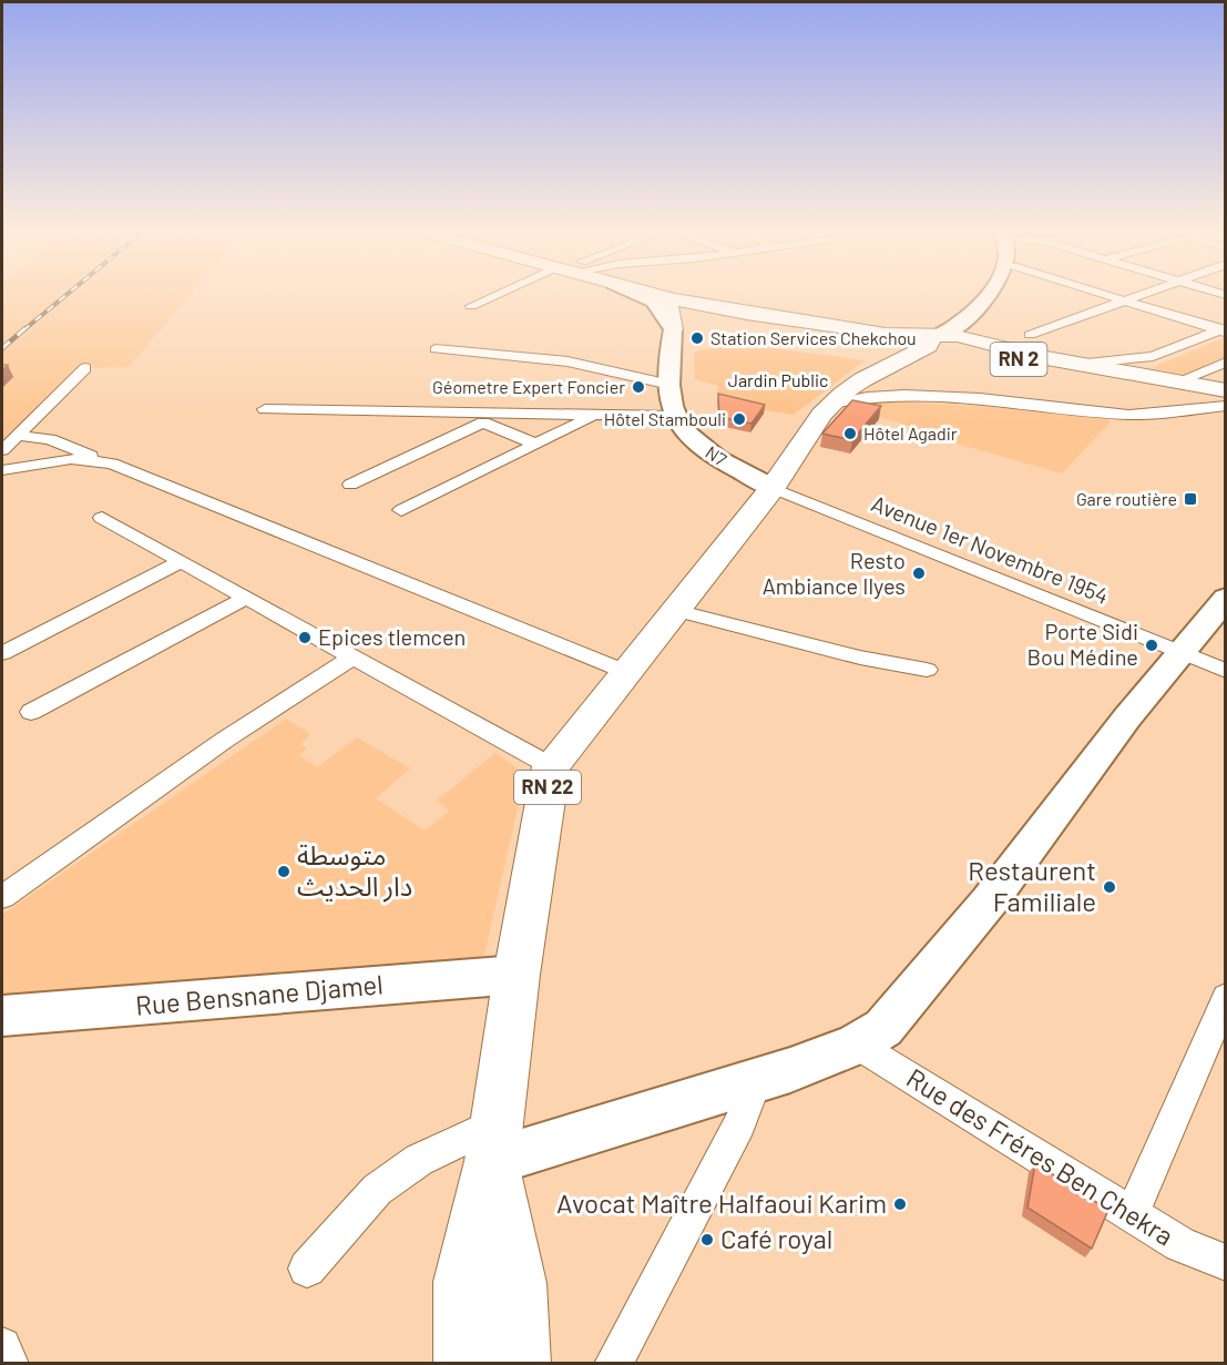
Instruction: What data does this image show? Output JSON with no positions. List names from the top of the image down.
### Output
{
  "streets": {
    "main road": [
      "RN 2",
      "N7",
      "RN 22",
      "Rue Bensnane Djamel"
    ],
    "street": ["Avenue 1er Novembre 1954", "Rue des Fréres Ben Chekra"]
  },
  "crossings": [
    ["RN 2", "RN 22"],
    ["N7", "Avenue 1er Novembre 1954"],
    ["N7", "RN 22"],
    ["Avenue 1er Novembre 1954", "RN 22"],
    ["RN 22", "Rue Bensnane Djamel"]
  ],
  "parks": ["Jardin Public"],
  "places": {
    "other": [
      "Station Services Chekchou",
      "Géometre Expert Foncier",
      "Hôtel Stambouli",
      "Hôtel Agadir",
      "Resto Ambiance Ilyes",
      "Epices tlemcen",
      "Porte Sidi Bou Médine",
      "متوسطة دار الحديث",
      "Restaurent Familiale",
      "Avocat Maître Halfaoui Karim",
      "Café royal"
    ],
    "transit": ["Gare routière"]
  }
}
